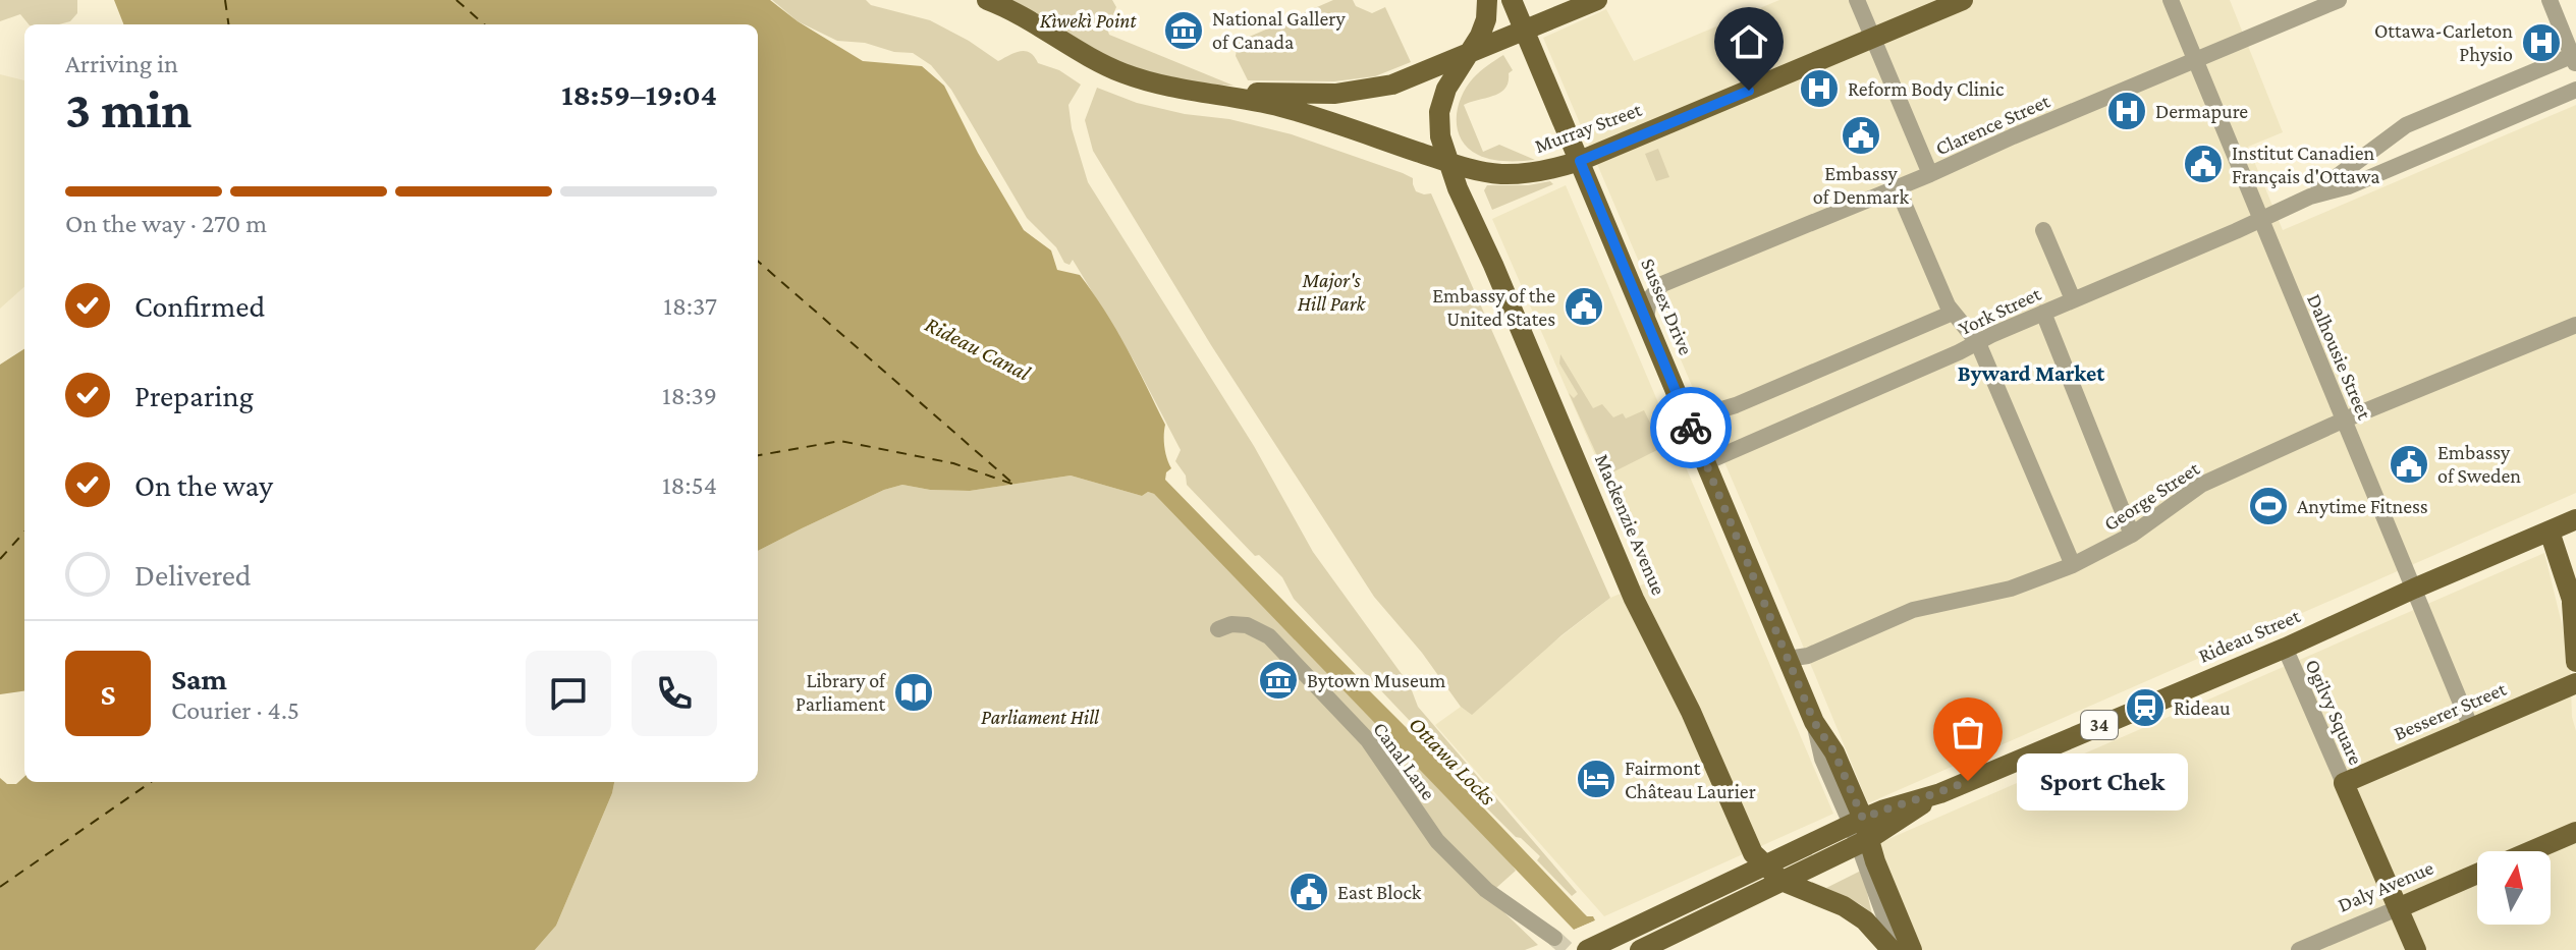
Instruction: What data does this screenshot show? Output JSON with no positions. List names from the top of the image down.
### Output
{
  "streets": {
    "main road": [
      "Murray Street",
      "Sussex Drive",
      "Mackenzie Avenue",
      "Rideau Street",
      "Besserer Street",
      "34",
      "Daly Avenue"
    ],
    "street": [
      "Clarence Street",
      "York Street",
      "Dalhousie Street",
      "George Street",
      "Ogilvy Square",
      "Canal Lane"
    ]
  },
  "crossings": [
    ["Clarence Street", "Dalhousie Street"],
    ["Murray Street", "Sussex Drive"],
    ["Murray Street", "Mackenzie Avenue"],
    ["Sussex Drive", "York Street"],
    ["Sussex Drive", "George Street"],
    ["Sussex Drive", "Rideau Street"],
    ["York Street", "Dalhousie Street"],
    ["Dalhousie Street", "George Street"],
    ["Dalhousie Street", "Rideau Street"],
    ["Dalhousie Street", "Besserer Street"],
    ["Mackenzie Avenue", "Rideau Street"],
    ["Besserer Street", "Ogilvy Square"]
  ],
  "districts": ["Byward Market"],
  "water": ["Rideau Canal", "Ottawa Locks"],
  "parks": ["Kìwekì Point", "Major's Hill Park", "Parliament Hill"],
  "places": {
    "museum": ["National Gallery of Canada", "Bytown Museum"],
    "hospital": ["Ottawa-Carleton Physio", "Reform Body Clinic", "Dermapure"],
    "public building": [
      "Embassy of Denmark",
      "Institut Canadien Français d'Ottawa",
      "Embassy of the United States",
      "Embassy of Sweden",
      "East Block"
    ],
    "sports": ["Anytime Fitness"],
    "library": ["Library of Parliament"],
    "station": ["Rideau"],
    "hotel": ["Fairmont Château Laurier"],
    "other": ["Sport Chek"]
  },
  "north": "top",
  "page": {
    "heading": ["3 min", "Arriving in", "18:59–19:04"],
    "panel": ["Sam", "Courier · 4.5"],
    "bar": "On the way · 270 m",
    "list": [
      ["Confirmed", "18:37"],
      ["Preparing", "18:39"],
      ["On the way", "18:54"],
      "Delivered"
    ],
    "round": "S",
    "bubble": "Sport Chek"
  }
}
